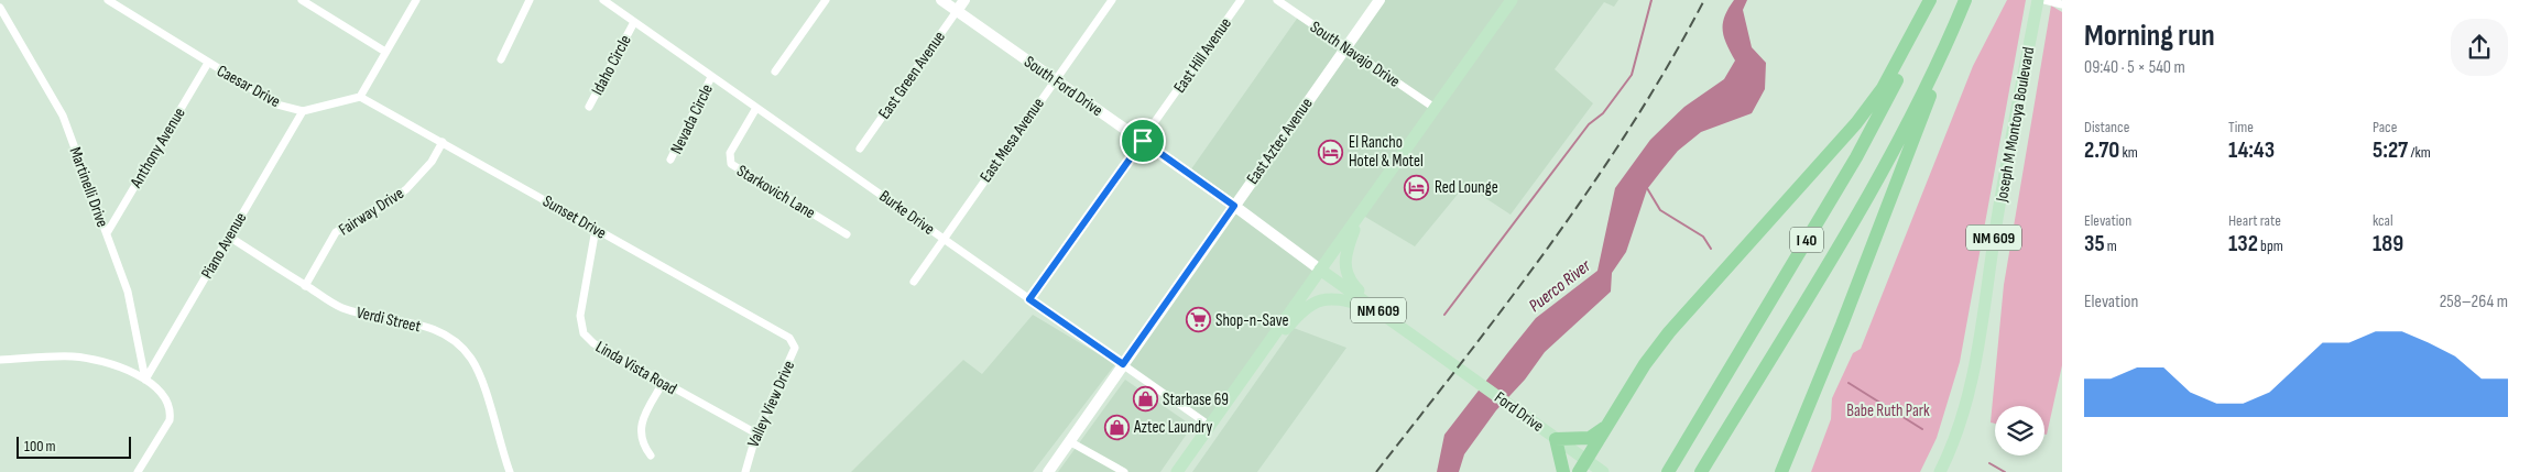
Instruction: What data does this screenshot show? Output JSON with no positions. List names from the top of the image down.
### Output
{
  "streets": {
    "highway": ["I 40"],
    "main road": [
      "East Green Avenue",
      "South Ford Drive",
      "Joseph M Montoya Boulevard",
      "East Aztec Avenue",
      "NM 609",
      "Ford Drive"
    ],
    "street": [
      "South Navajo Drive",
      "East Hill Avenue",
      "Idaho Circle",
      "Caesar Drive",
      "Nevada Circle",
      "East Mesa Avenue",
      "Anthony Avenue",
      "Martinelli Drive",
      "Starkovich Lane",
      "Fairway Drive",
      "Burke Drive",
      "Sunset Drive",
      "Piano Avenue",
      "Verdi Street",
      "Linda Vista Road",
      "Valley View Drive"
    ]
  },
  "crossings": [
    ["South Navajo Drive", "East Aztec Avenue"],
    ["East Hill Avenue", "South Ford Drive"],
    ["East Hill Avenue", "Burke Drive"],
    ["Idaho Circle", "Burke Drive"],
    ["East Green Avenue", "South Ford Drive"],
    ["Caesar Drive", "Anthony Avenue"],
    ["Caesar Drive", "Sunset Drive"],
    ["Caesar Drive", "Piano Avenue"],
    ["South Ford Drive", "East Mesa Avenue"],
    ["South Ford Drive", "East Aztec Avenue"],
    ["South Ford Drive", "NM 609"],
    ["Nevada Circle", "Burke Drive"],
    ["East Mesa Avenue", "Burke Drive"],
    ["East Aztec Avenue", "Burke Drive"],
    ["Anthony Avenue", "Martinelli Drive"],
    ["Martinelli Drive", "Piano Avenue"],
    ["Starkovich Lane", "Burke Drive"],
    ["Fairway Drive", "Sunset Drive"],
    ["Fairway Drive", "Verdi Street"],
    ["Sunset Drive", "Linda Vista Road"],
    ["Sunset Drive", "Valley View Drive"],
    ["NM 609", "Ford Drive"],
    ["Piano Avenue", "Verdi Street"],
    ["Linda Vista Road", "Valley View Drive"]
  ],
  "water": ["Puerco River"],
  "parks": ["Babe Ruth Park"],
  "places": {
    "hotel": ["El Rancho Hotel & Motel", "Red Lounge"],
    "supermarket": ["Shop-n-Save"],
    "shop": ["Starbase 69", "Aztec Laundry"]
  },
  "scale_bar": "100 m",
  "page": {
    "heading": ["Morning run", "09:40 · 5 × 540 m"],
    "stats": [
      ["Distance", "2.70 km"],
      ["Time", "14:43"],
      ["Pace", "5:27 /km"],
      ["Elevation", "35 m"],
      ["Heart rate", "132 bpm"],
      ["kcal", "189"]
    ],
    "chart": ["Elevation", "258–264 m"],
    "scale": "100 m"
  }
}
